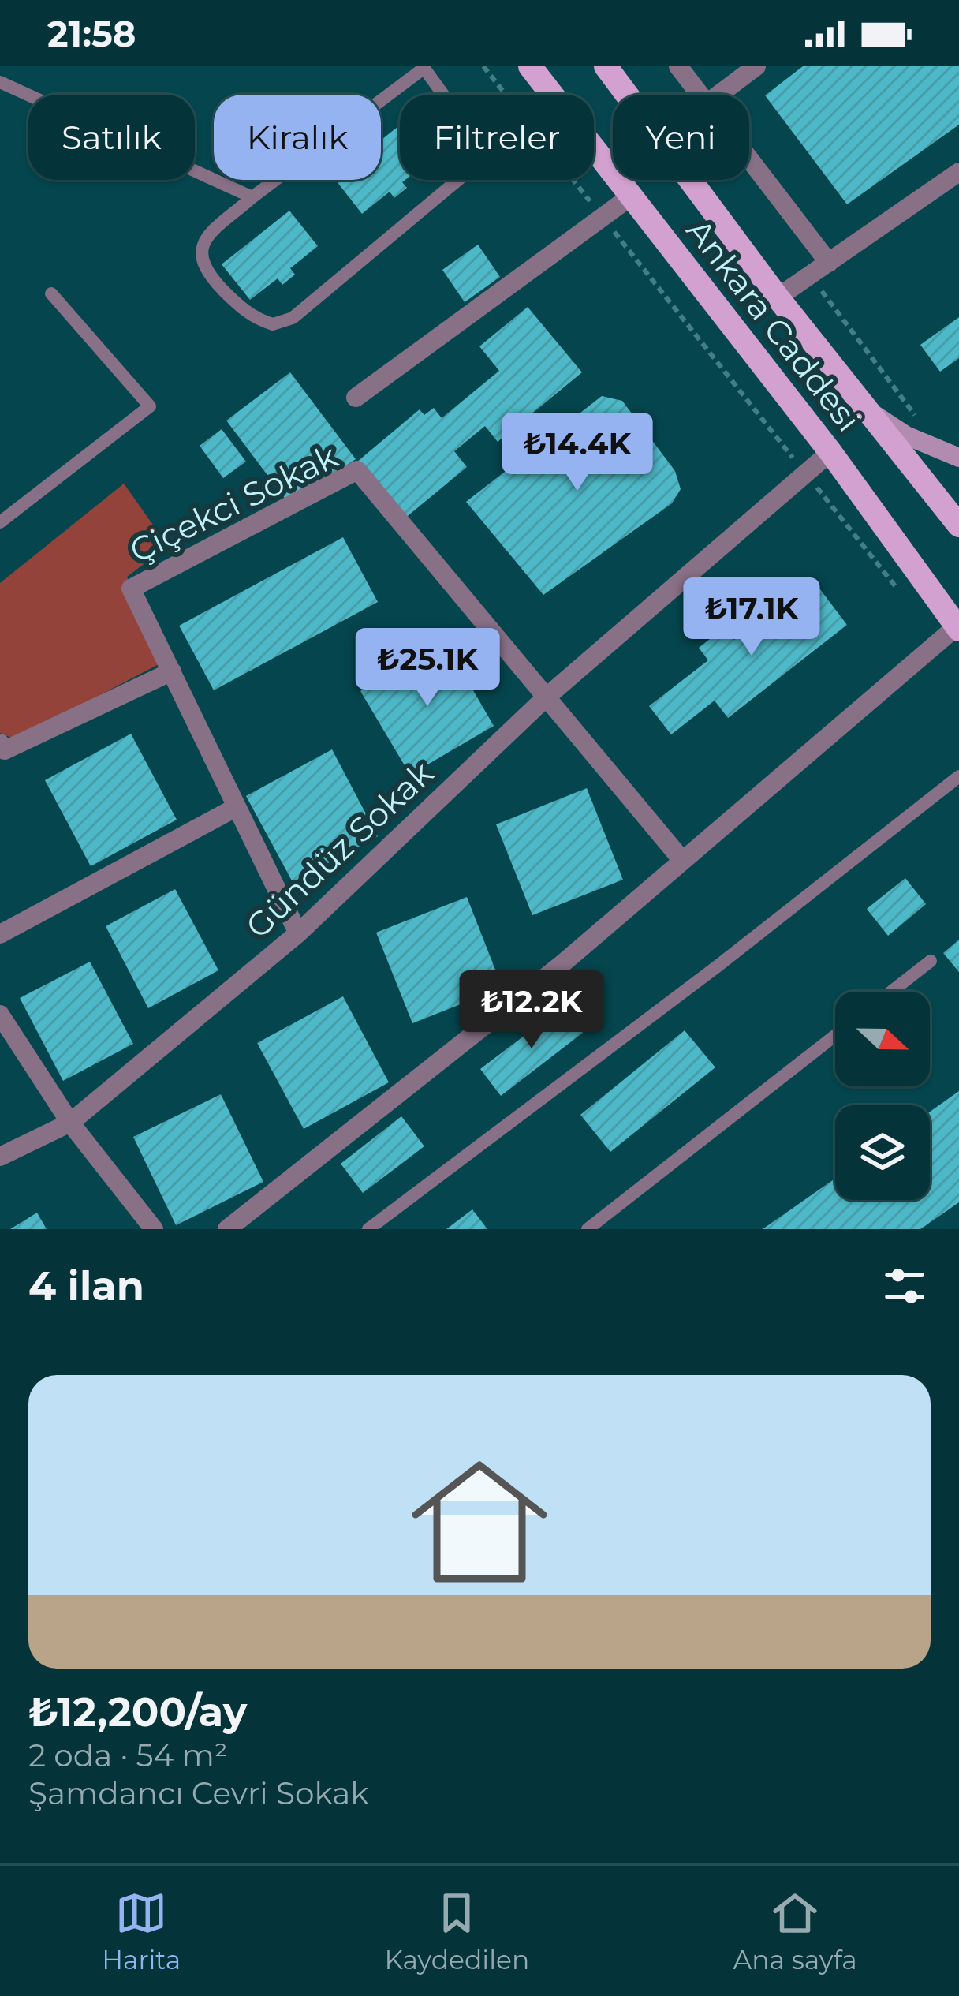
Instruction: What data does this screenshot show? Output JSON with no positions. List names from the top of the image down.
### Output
{
  "streets": {
    "main road": ["Ankara Caddesi"],
    "street": ["Çiçekci Sokak", "Gündüz Sokak"]
  },
  "crossings": [
    ["Ankara Caddesi", "Gündüz Sokak"],
    ["Çiçekci Sokak", "Gündüz Sokak"]
  ],
  "north": "right",
  "page": {
    "status": "21:58",
    "chip": [
      "Satılık",
      "Kiralık",
      "Filtreler",
      "Yeni"
    ],
    "price": [
      "₺14.4K",
      "₺17.1K",
      "₺25.1K",
      "₺12.2K"
    ],
    "heading": "4 ilan",
    "list": [
      {
        "name": "₺12,200/ay",
        "note": "2 oda · 54 m² · Şamdancı Cevri Sokak"
      }
    ],
    "tabs": ["Harita", "Kaydedilen", "Ana sayfa"]
  }
}
